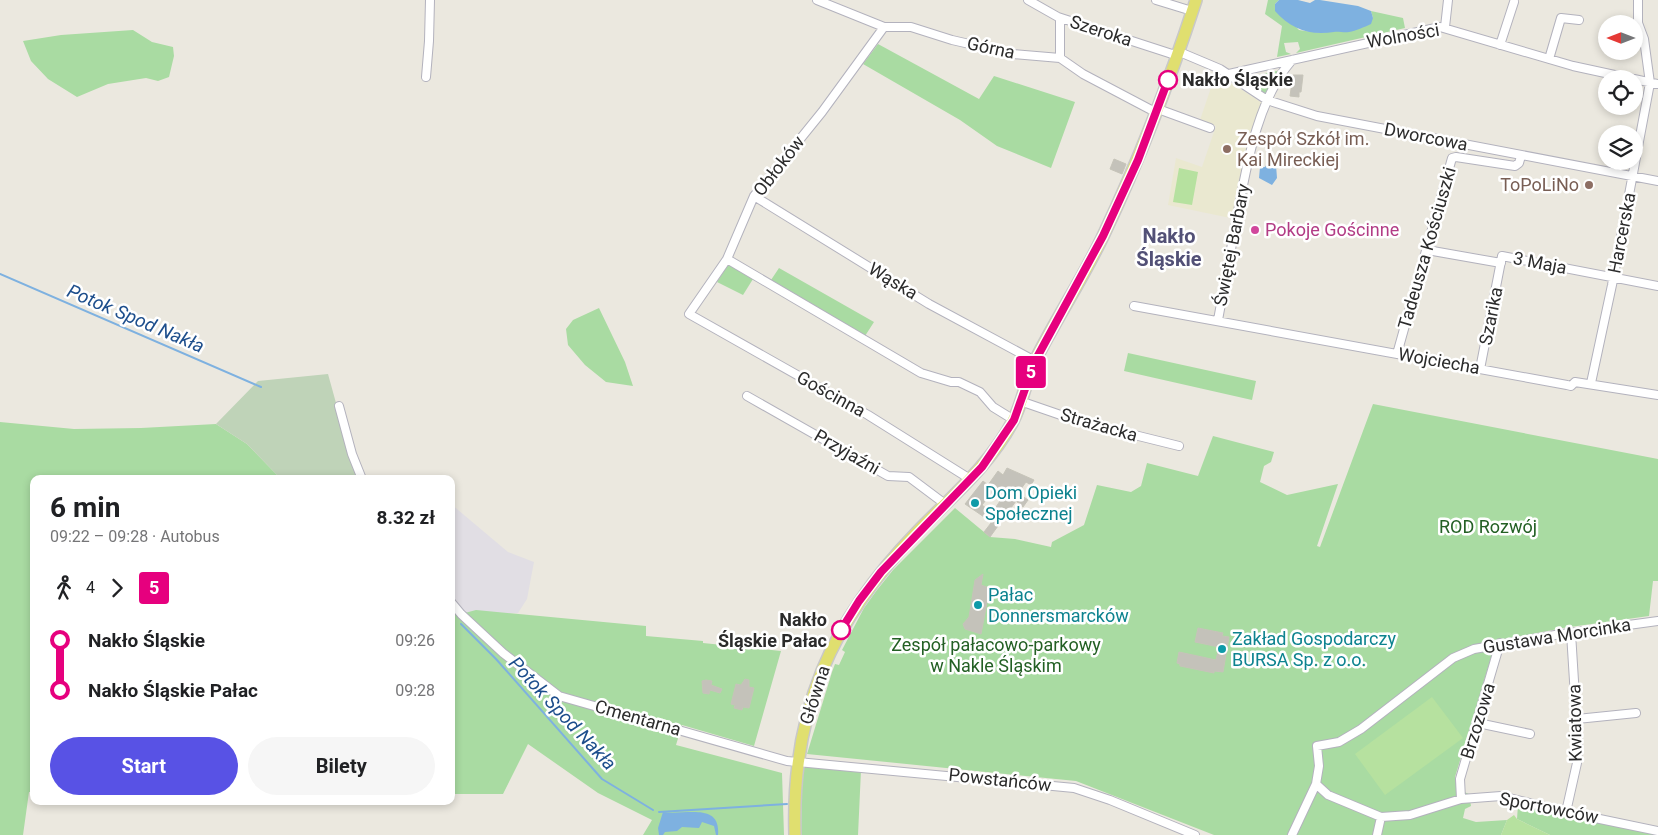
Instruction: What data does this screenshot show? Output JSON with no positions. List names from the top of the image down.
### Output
{
  "streets": {
    "main road": ["Główna"],
    "street": [
      "Szeroka",
      "Wolności",
      "Górna",
      "Dworcowa",
      "Obłoków",
      "Harcerska",
      "Świętej Barbary",
      "Tadeusza Kościuszki",
      "3 Maja",
      "Wąska",
      "Szarika",
      "Wojciecha",
      "Gościnna",
      "Strażacka",
      "Przyjaźni",
      "Gustawa Morcinka",
      "Cmentarna",
      "Brzozowa",
      "Kwiatowa",
      "Powstańców",
      "Sportowców"
    ]
  },
  "crossings": [
    ["Szeroka", "Dworcowa"],
    ["Szeroka", "Główna"],
    ["Wolności", "Dworcowa"],
    ["Wolności", "Świętej Barbary"],
    ["Górna", "Obłoków"],
    ["Górna", "Główna"],
    ["Dworcowa", "Harcerska"],
    ["Dworcowa", "Świętej Barbary"],
    ["Dworcowa", "Tadeusza Kościuszki"],
    ["Dworcowa", "Główna"],
    ["Obłoków", "Wąska"],
    ["Obłoków", "Gościnna"],
    ["Harcerska", "3 Maja"],
    ["Harcerska", "Wojciecha"],
    ["Świętej Barbary", "Wojciecha"],
    ["Tadeusza Kościuszki", "3 Maja"],
    ["Tadeusza Kościuszki", "Wojciecha"],
    ["3 Maja", "Szarika"],
    ["Wąska", "Główna"],
    ["Szarika", "Wojciecha"],
    ["Gościnna", "Główna"],
    ["Strażacka", "Główna"],
    ["Przyjaźni", "Główna"],
    ["Gustawa Morcinka", "Brzozowa"],
    ["Gustawa Morcinka", "Kwiatowa"],
    ["Główna", "Cmentarna"],
    ["Główna", "Powstańców"],
    ["Cmentarna", "Powstańców"],
    ["Brzozowa", "Sportowców"],
    ["Kwiatowa", "Sportowców"]
  ],
  "districts": ["Nakło Śląskie"],
  "water": ["Potok Spod Nakła"],
  "parks": ["ROD Rozwój", "Zespół pałacowo-parkowy w Nakle Śląskim"],
  "places": [
    "Nakło Śląskie",
    "Zespół Szkół im. Kai Mireckiej",
    "ToPoLiNo",
    "Pokoje Gościnne",
    "Dom Opieki Społecznej",
    "Pałac Donnersmarcków",
    "Nakło Śląskie Pałac",
    "Zakład Gospodarczy BURSA Sp. z o.o."
  ],
  "lines": ["bus line 5"],
  "north": "left",
  "page": {
    "on_map": "5",
    "heading": ["6 min", "09:22 – 09:28 · Autobus", "8.32 zł"],
    "legs": ["4", "5"],
    "list": [
      {
        "name": "Nakło Śląskie",
        "value": "09:26"
      },
      {
        "name": "Nakło Śląskie Pałac",
        "value": "09:28"
      }
    ],
    "buttons": ["Start", "Bilety"]
  }
}
